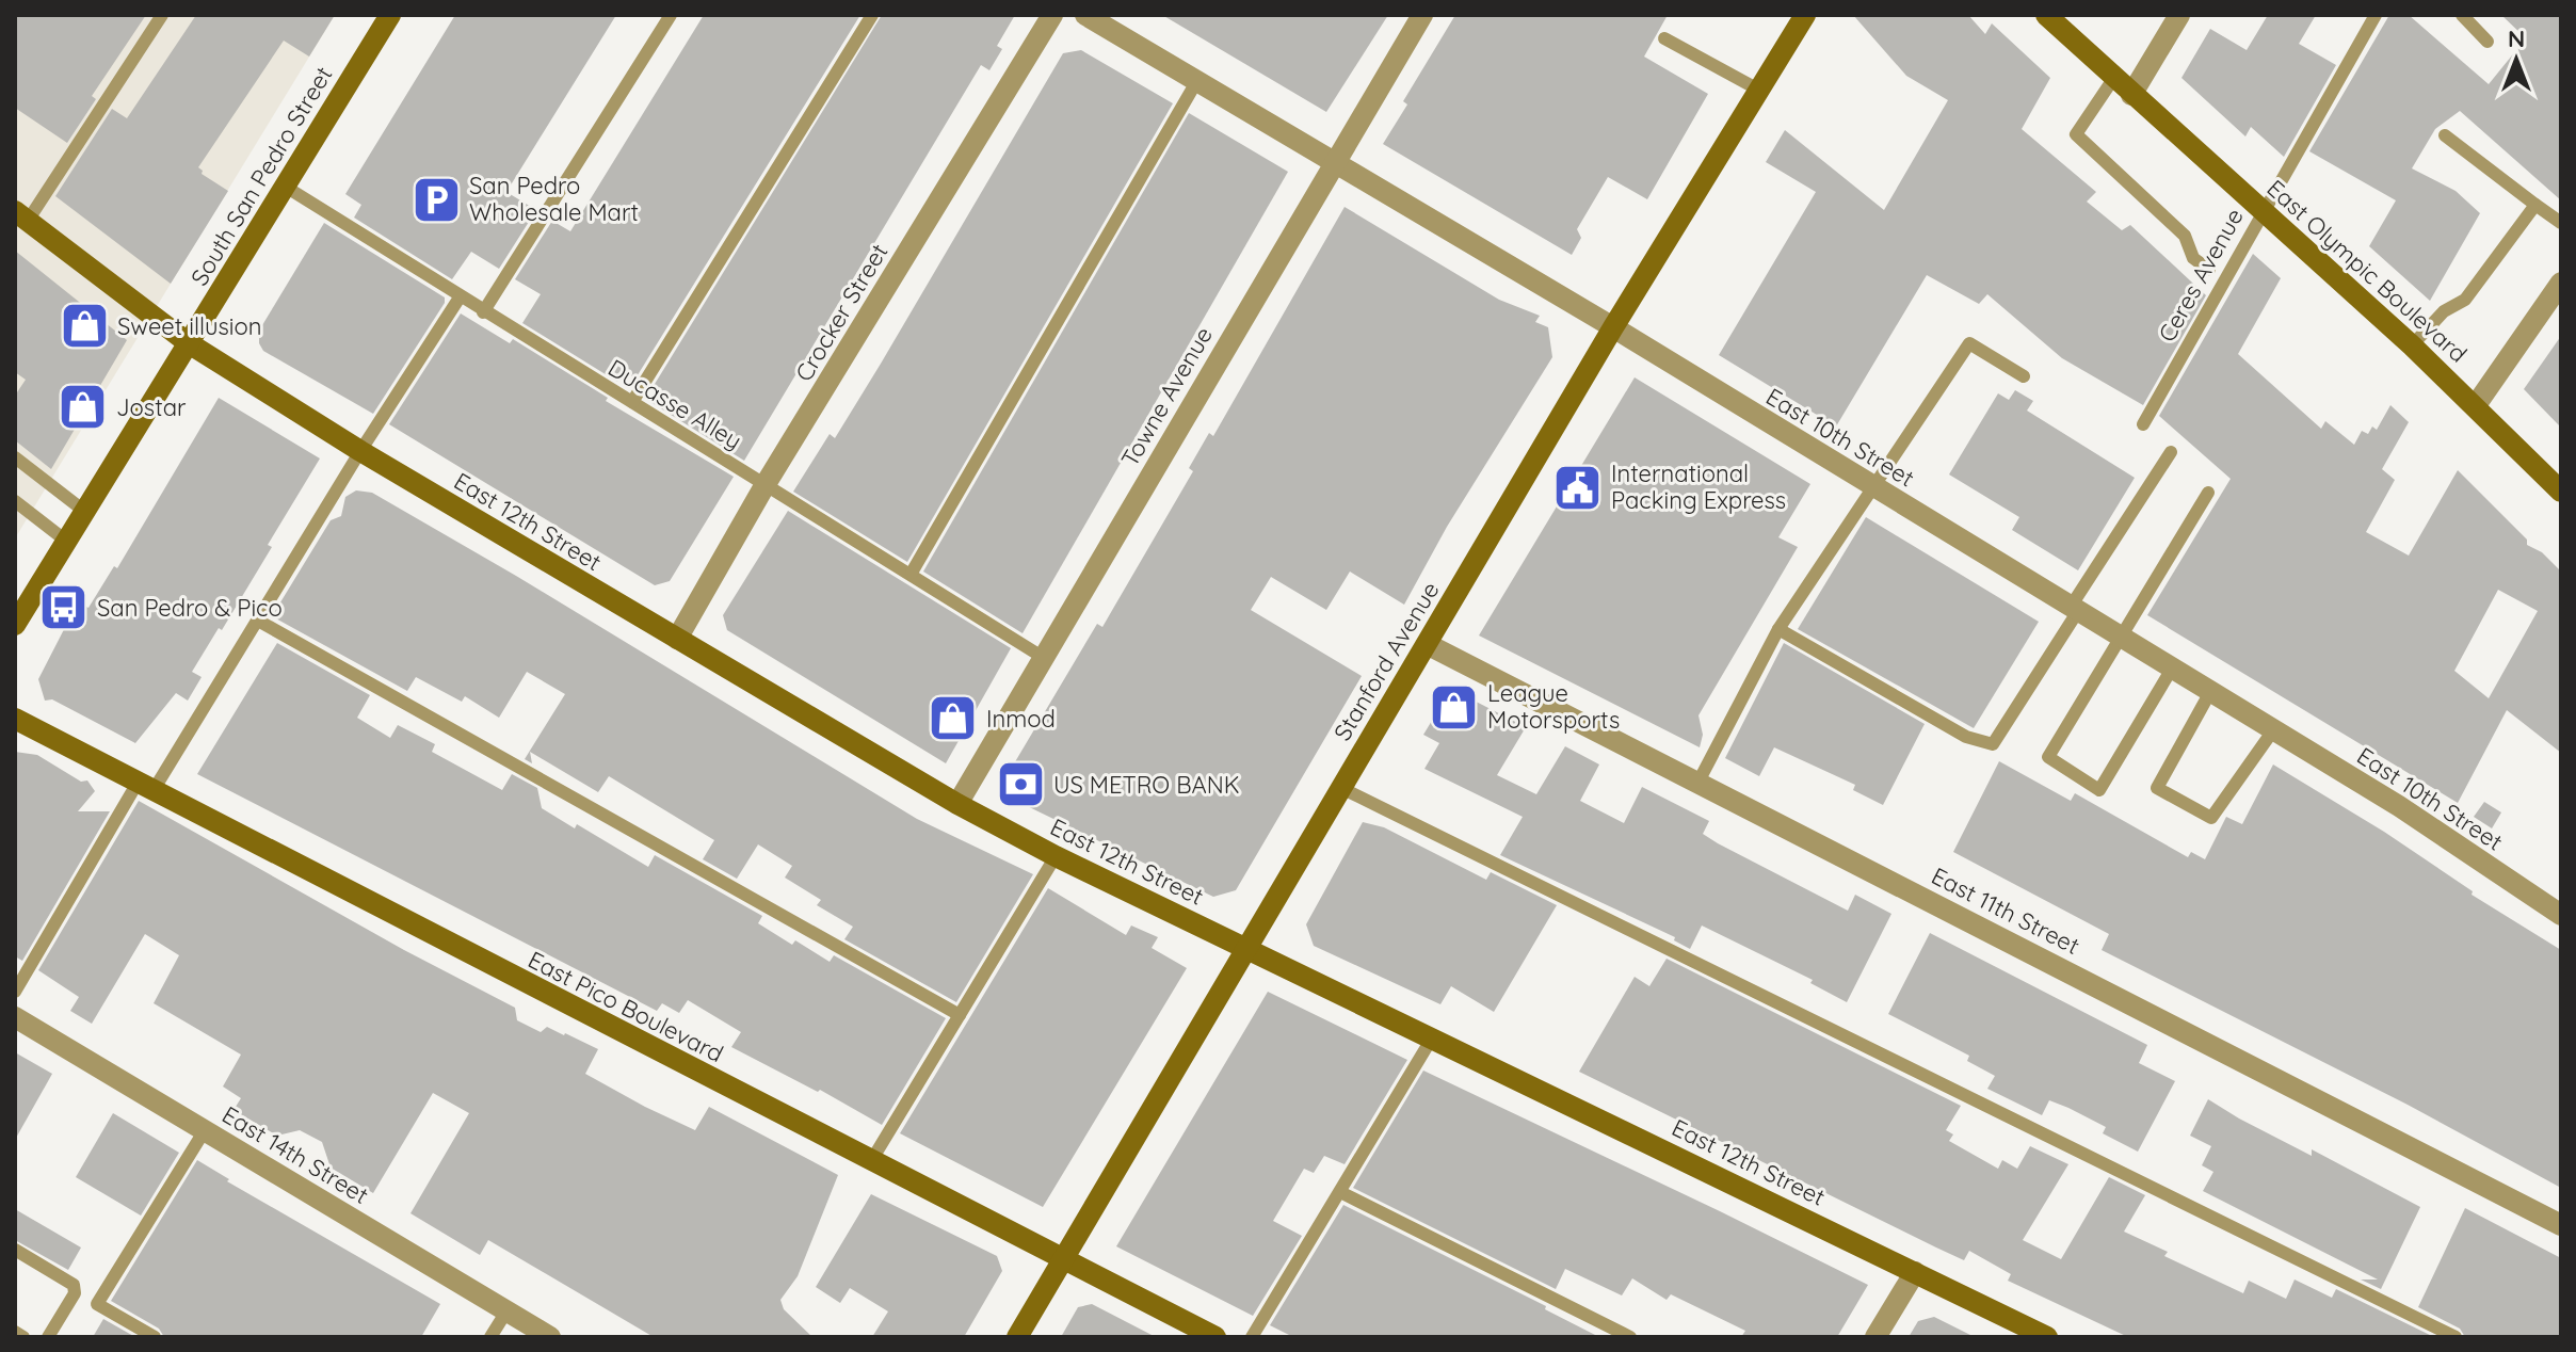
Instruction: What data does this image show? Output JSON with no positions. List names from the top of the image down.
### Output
{
  "streets": {
    "street": [
      "South San Pedro Street",
      "East Olympic Boulevard",
      "Crocker Street",
      "Towne Avenue",
      "East 10th Street",
      "East 12th Street",
      "Stanford Avenue",
      "East 11th Street",
      "East Pico Boulevard",
      "East 14th Street"
    ],
    "lane": ["Ceres Avenue", "Ducasse Alley"]
  },
  "crossings": [
    ["South San Pedro Street", "Ducasse Alley"],
    ["South San Pedro Street", "East 12th Street"],
    ["East Olympic Boulevard", "Ceres Avenue"],
    ["Crocker Street", "Ducasse Alley"],
    ["Crocker Street", "East 12th Street"],
    ["Towne Avenue", "Ducasse Alley"],
    ["Towne Avenue", "East 10th Street"],
    ["Towne Avenue", "East 12th Street"],
    ["East 10th Street", "Stanford Avenue"],
    ["East 12th Street", "Stanford Avenue"],
    ["Stanford Avenue", "East 11th Street"],
    ["Stanford Avenue", "East Pico Boulevard"]
  ],
  "places": {
    "parking": ["San Pedro Wholesale Mart"],
    "shop": [
      "Sweet illusion",
      "Jostar",
      "League Motorsports",
      "Inmod"
    ],
    "public building": ["International Packing Express"],
    "bus stop": ["San Pedro & Pico"],
    "bank": ["US METRO BANK"]
  },
  "north": "top"
}
